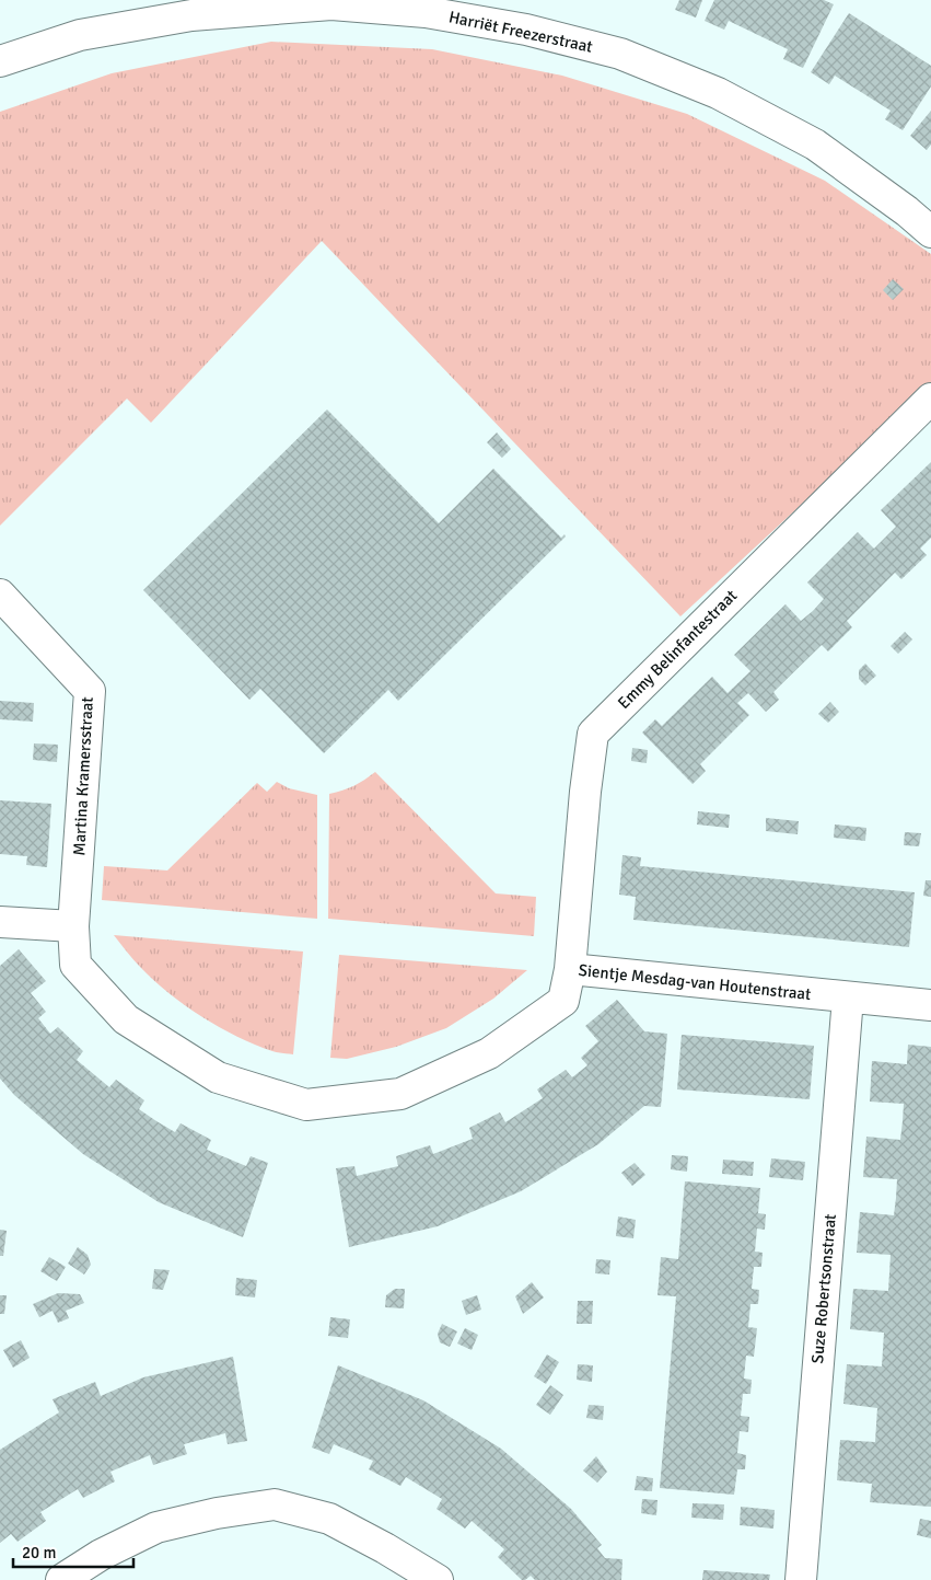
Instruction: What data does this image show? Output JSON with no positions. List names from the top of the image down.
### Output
{
  "streets": {
    "street": [
      "Harriët Freezerstraat",
      "Emmy Belinfantestraat",
      "Martina Kramersstraat",
      "Sientje Mesdag-van Houtenstraat",
      "Suze Robertsonstraat"
    ]
  },
  "crossings": [
    ["Emmy Belinfantestraat", "Sientje Mesdag-van Houtenstraat"],
    ["Martina Kramersstraat", "Sientje Mesdag-van Houtenstraat"],
    ["Sientje Mesdag-van Houtenstraat", "Suze Robertsonstraat"]
  ],
  "scale_bar": "20 m"
}
